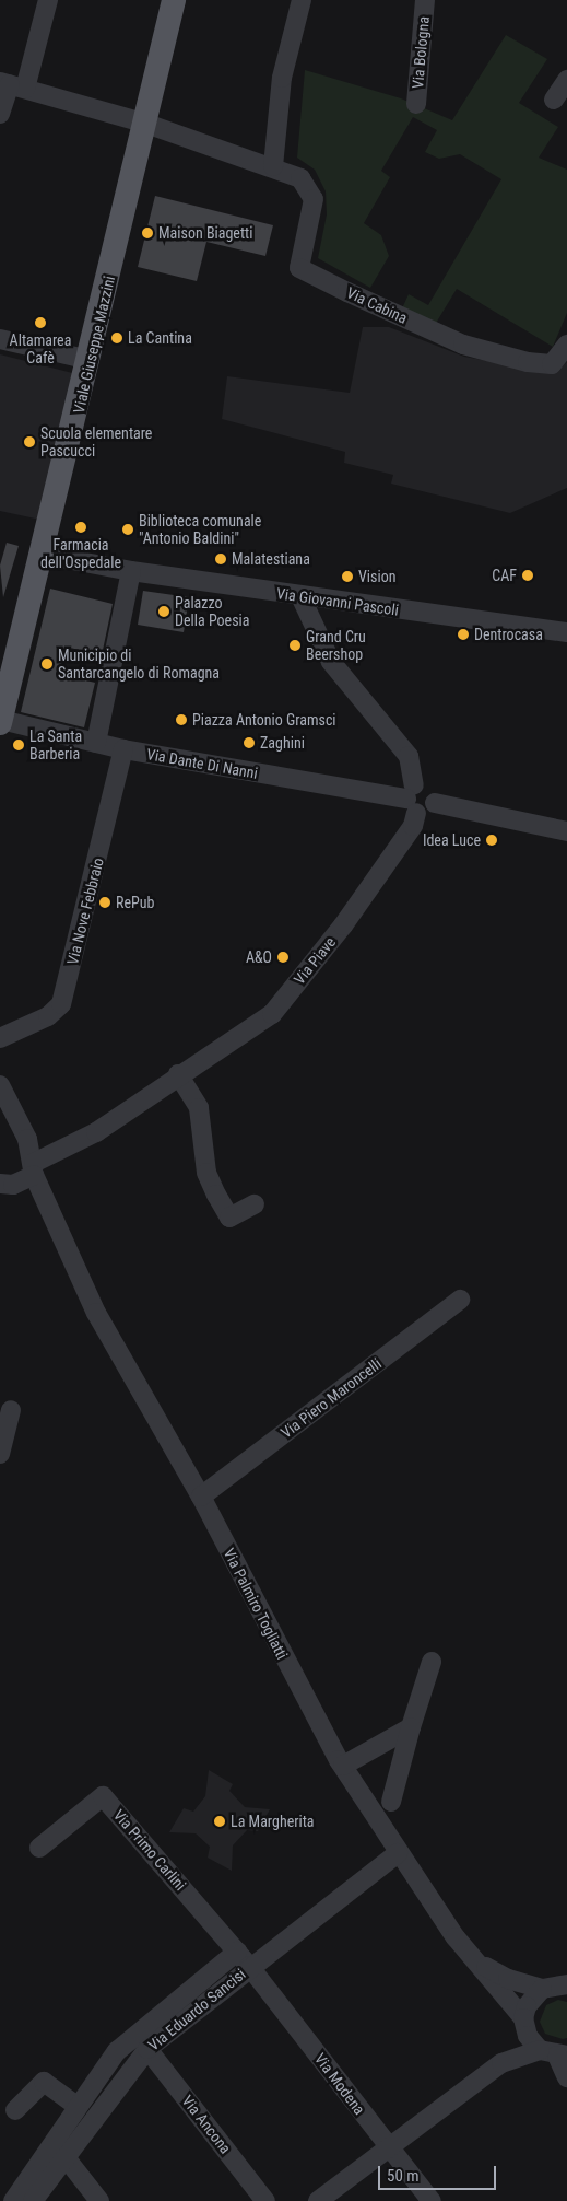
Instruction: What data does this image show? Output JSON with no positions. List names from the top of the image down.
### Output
{
  "streets": {
    "main road": ["Viale Giuseppe Mazzini"],
    "street": [
      "Via Bologna",
      "Via Cabina",
      "Via Giovanni Pascoli",
      "Via Dante Di Nanni",
      "Via Nove Febbraio",
      "Via Piave",
      "Via Piero Maroncelli",
      "Via Palmiro Togliatti",
      "Via Primo Carlini",
      "Via Eduardo Sancisi",
      "Via Modena",
      "Via Ancona"
    ]
  },
  "crossings": [
    ["Via Cabina", "Viale Giuseppe Mazzini"],
    ["Viale Giuseppe Mazzini", "Via Giovanni Pascoli"],
    ["Viale Giuseppe Mazzini", "Via Dante Di Nanni"],
    ["Via Dante Di Nanni", "Via Nove Febbraio"],
    ["Via Dante Di Nanni", "Via Piave"],
    ["Via Piave", "Via Palmiro Togliatti"],
    ["Via Piero Maroncelli", "Via Palmiro Togliatti"],
    ["Via Palmiro Togliatti", "Via Eduardo Sancisi"],
    ["Via Primo Carlini", "Via Eduardo Sancisi"],
    ["Via Primo Carlini", "Via Modena"],
    ["Via Eduardo Sancisi", "Via Modena"],
    ["Via Eduardo Sancisi", "Via Ancona"]
  ],
  "places": [
    "Maison Biagetti",
    "Altamarea Cafè",
    "La Cantina",
    "Scuola elementare Pascucci",
    "Farmacia dell'Ospedale",
    "Biblioteca comunale \"Antonio Baldini\"",
    "Malatestiana",
    "CAF",
    "Vision",
    "Palazzo Della Poesia",
    "Dentrocasa",
    "Grand Cru Beershop",
    "Municipio di Santarcangelo di Romagna",
    "Piazza Antonio Gramsci",
    "Zaghini",
    "La Santa Barberia",
    "Idea Luce",
    "RePub",
    "A&O",
    "La Margherita"
  ],
  "scale_bar": "50 m"
}
